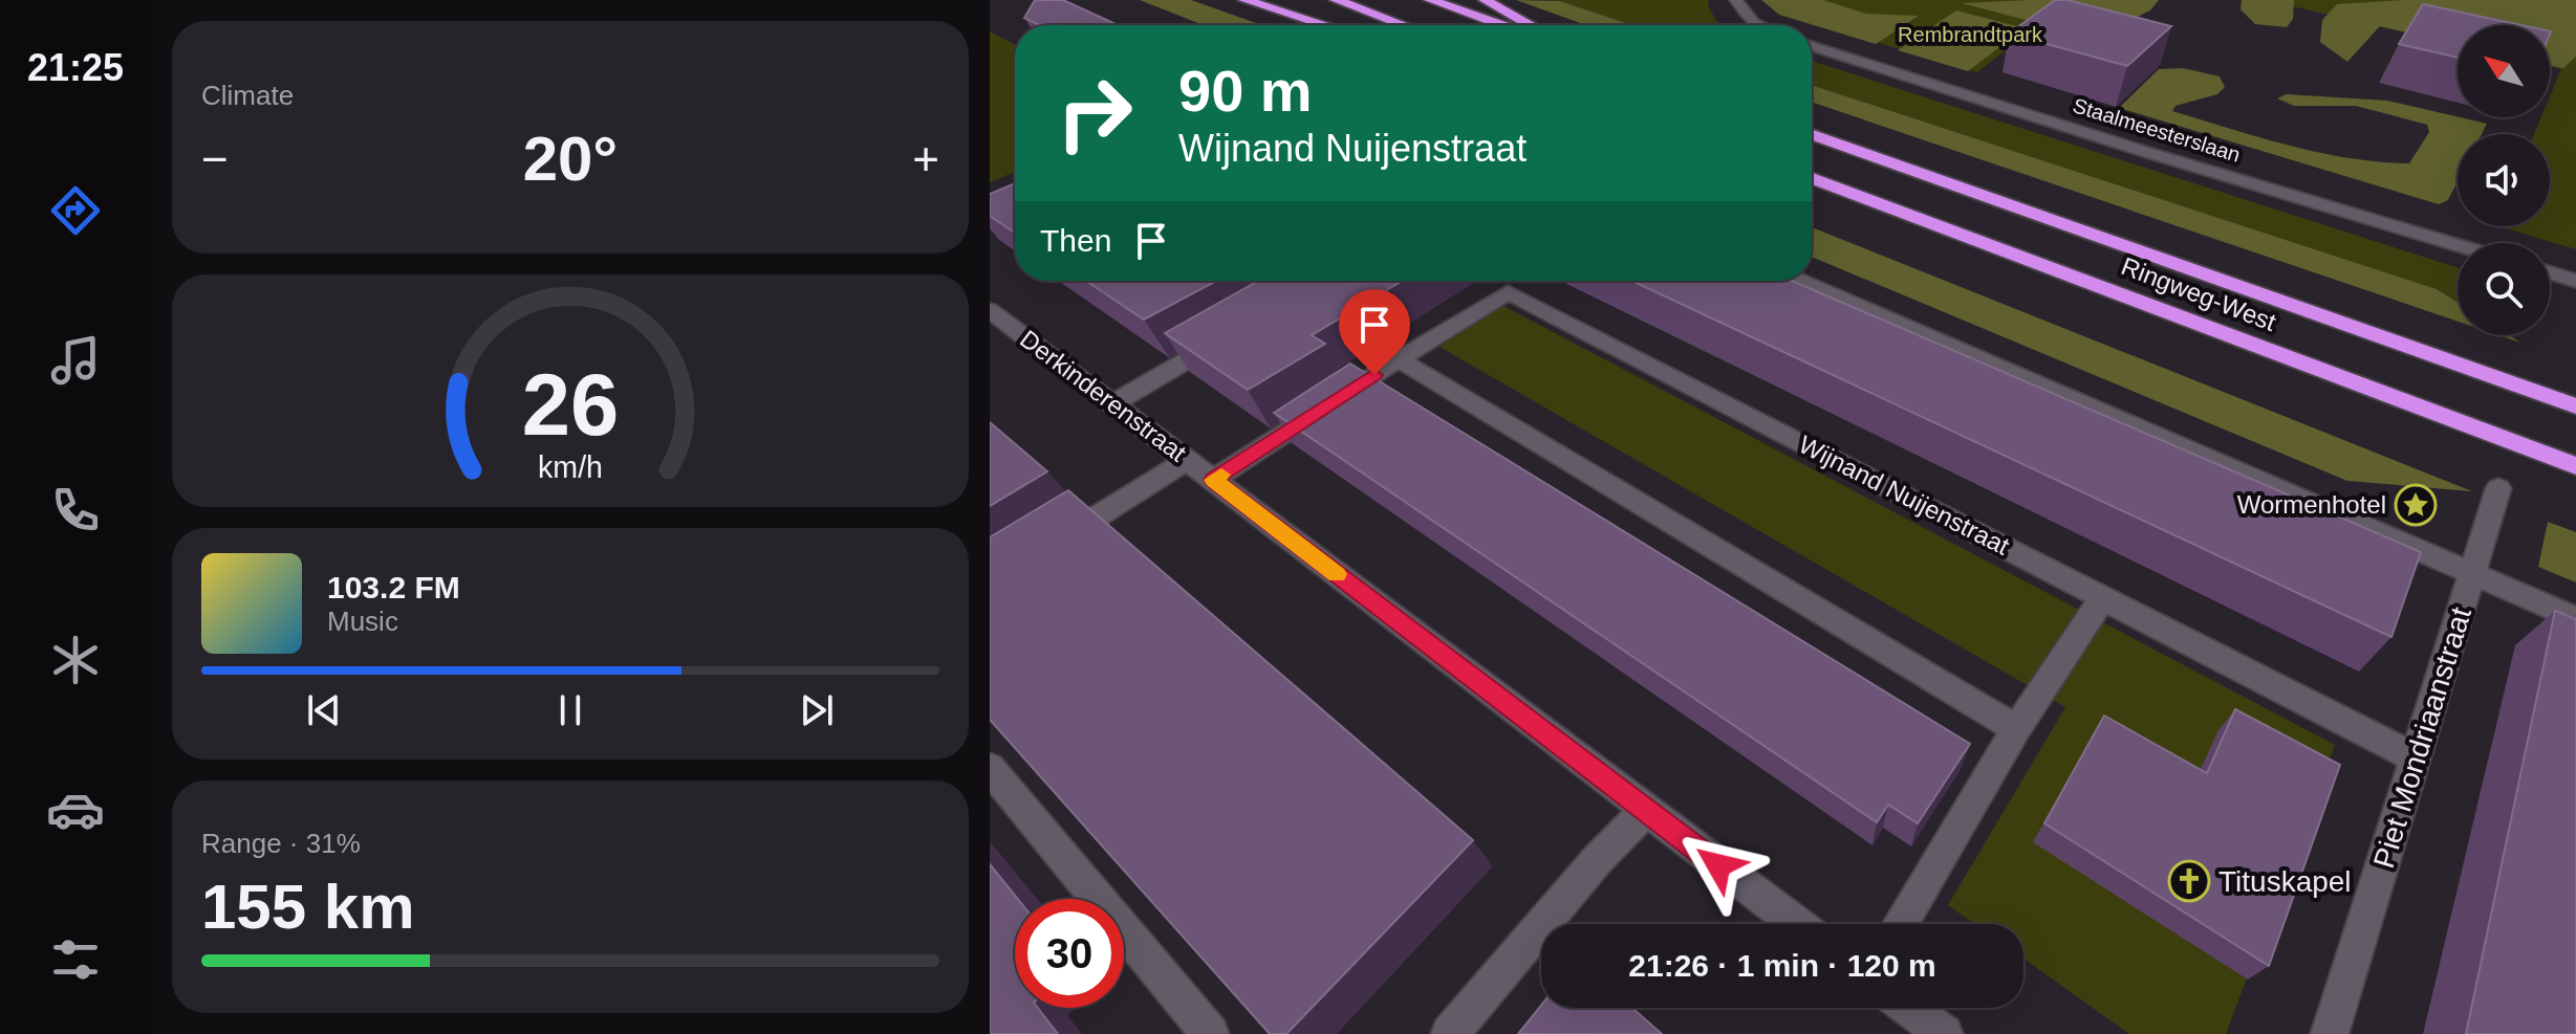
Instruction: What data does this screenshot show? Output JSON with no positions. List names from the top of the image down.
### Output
{
  "streets": {
    "highway": ["Ringweg-West"],
    "street": [
      "Staalmeesterslaan",
      "Derkinderenstraat",
      "Wijnand Nuijenstraat",
      "Piet Mondriaanstraat"
    ]
  },
  "crossings": [
    ["Derkinderenstraat", "Wijnand Nuijenstraat"],
    ["Wijnand Nuijenstraat", "Piet Mondriaanstraat"]
  ],
  "parks": ["Rembrandtpark"],
  "places": {
    "place": ["Wormenhotel"],
    "church": ["Tituskapel"]
  },
  "north": "top left",
  "page": {
    "tabs": "21:25",
    "tile": [
      "Climate",
      ["Range · 31%", "155 km"]
    ],
    "turn": ["90 m", "Wijnand Nuijenstraat"],
    "heat": ["−", "20°", "+"],
    "then": "Then",
    "song": ["103.2 FM", "Music"],
    "limit": "30",
    "trip": "21:26 · 1 min · 120 m",
    "gauge": ["26", "km/h"]
  }
}
